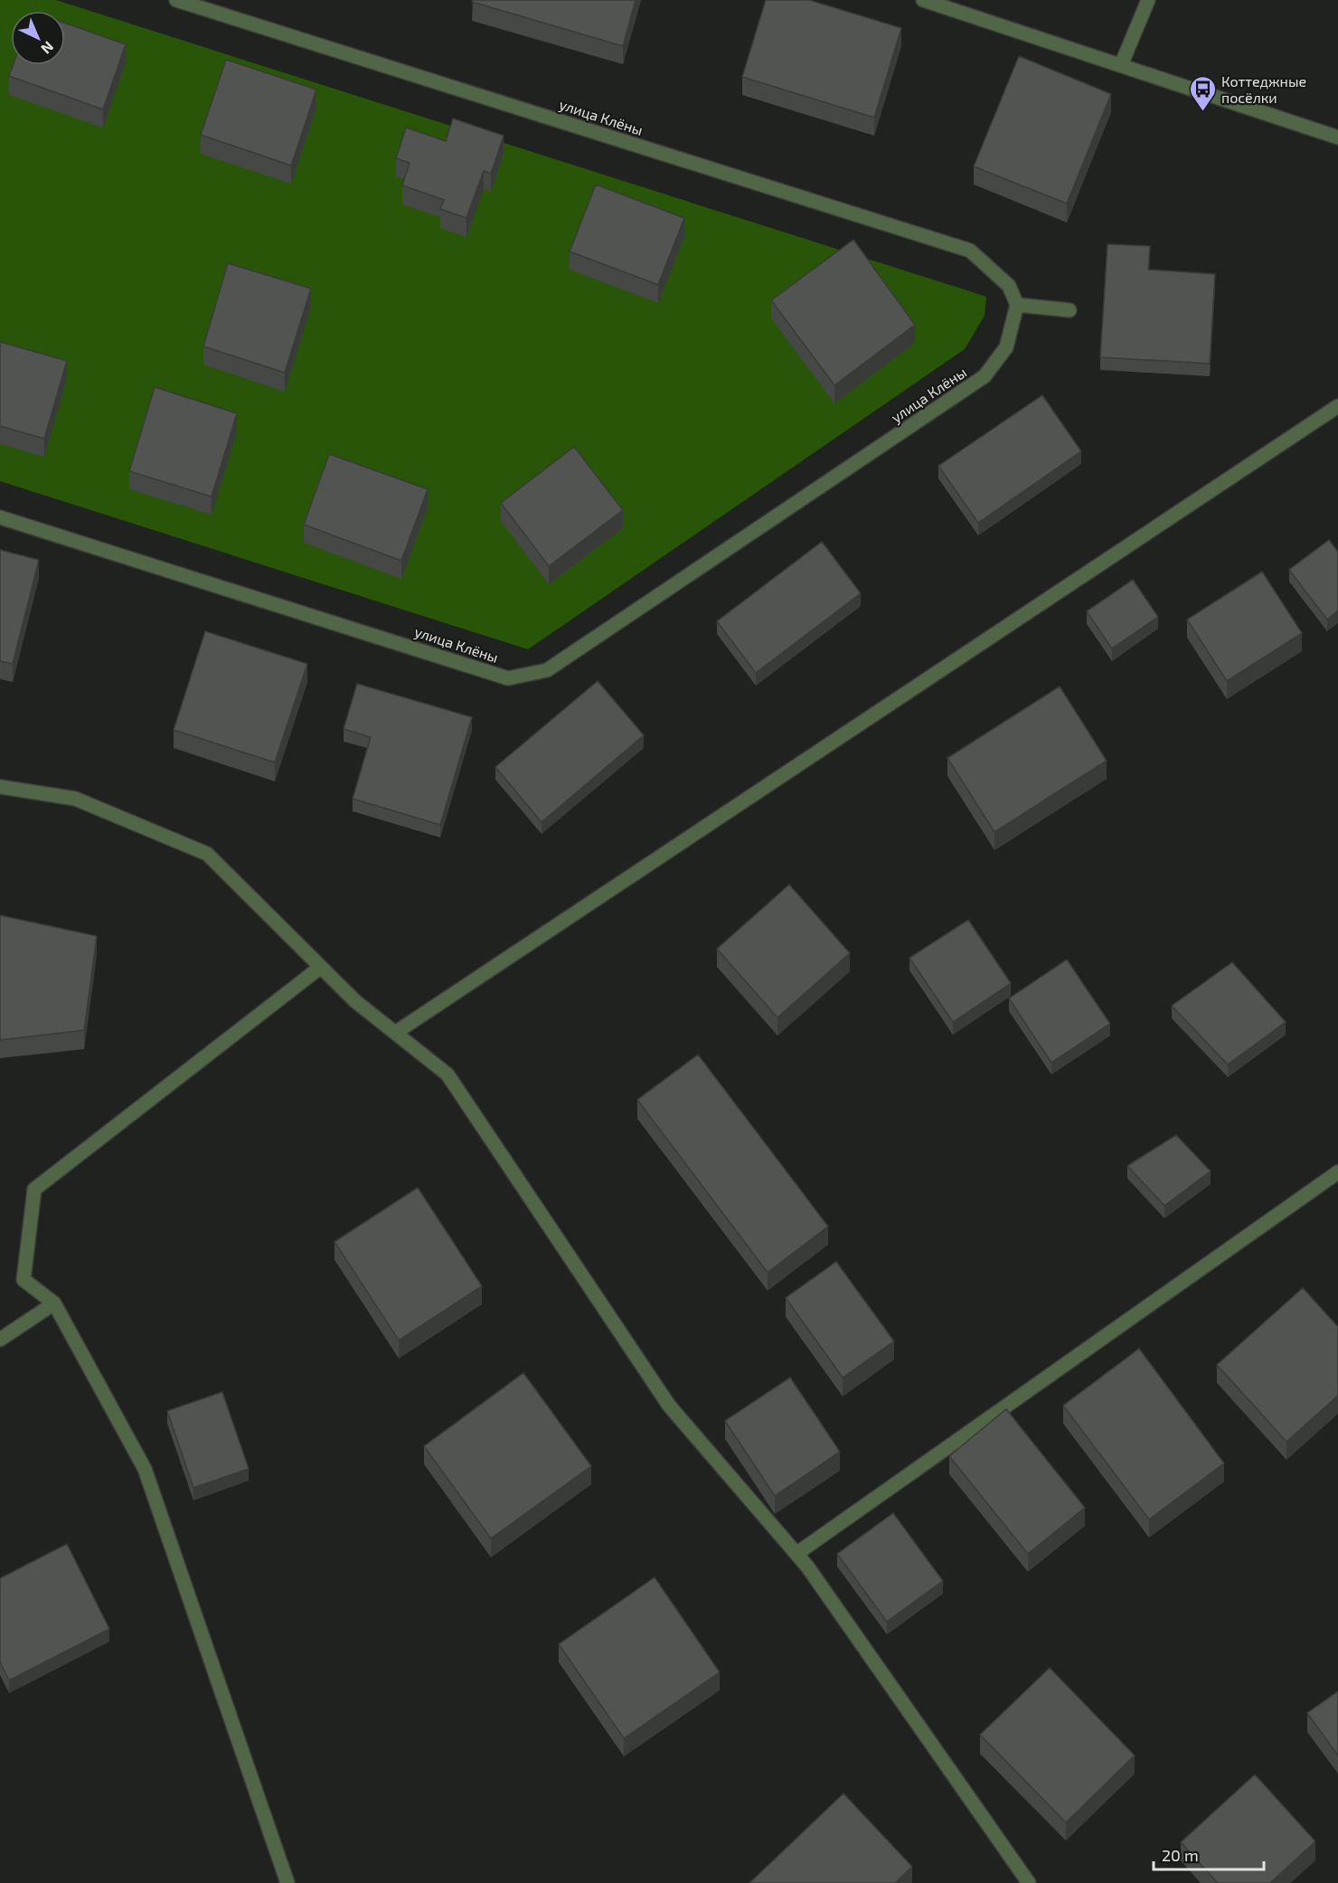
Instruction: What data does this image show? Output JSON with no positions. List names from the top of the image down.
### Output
{
  "streets": {
    "street": ["улица Клёны"]
  },
  "places": {
    "bus stop": ["Коттеджные посёлки"]
  },
  "scale_bar": "20 m",
  "north": "bottom right"
}
